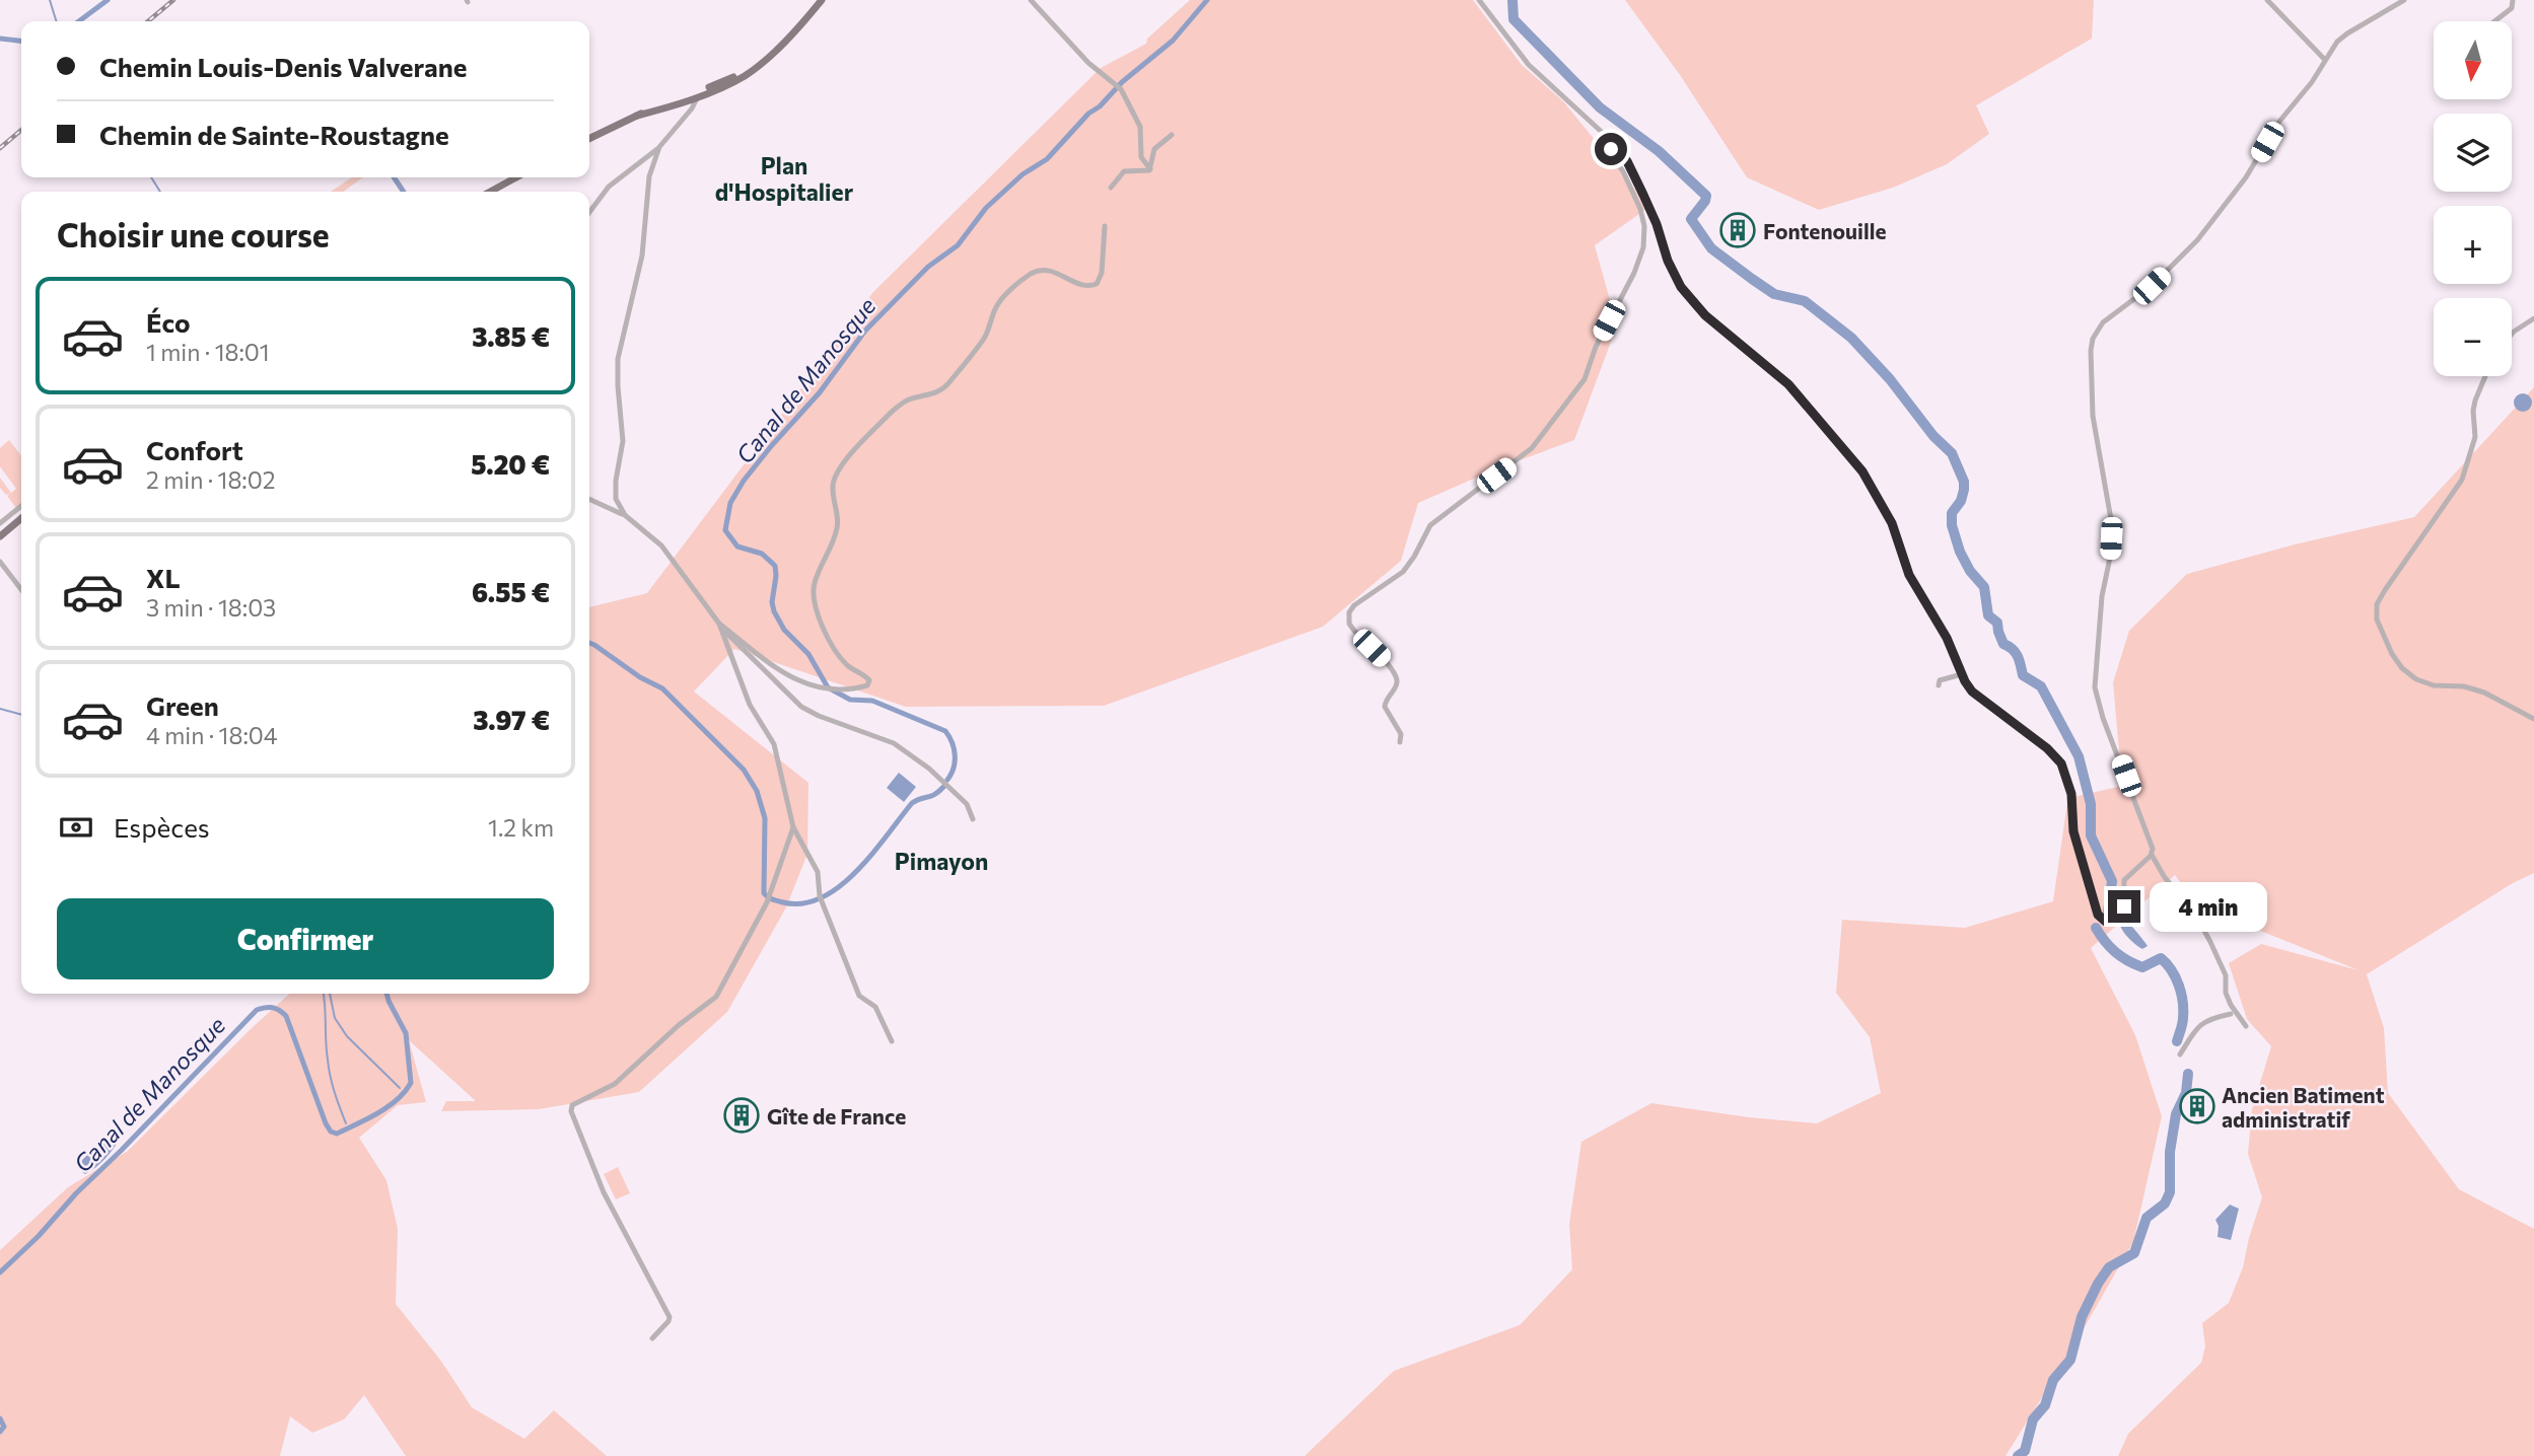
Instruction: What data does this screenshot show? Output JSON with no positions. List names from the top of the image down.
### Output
{
  "districts": ["Plan d'Hospitalier", "Pimayon"],
  "water": ["Canal de Manosque"],
  "places": {
    "building": ["Fontenouille", "Ancien Batiment administratif", "Gîte de France"]
  },
  "north": "bottom",
  "page": {
    "map_buttons": ["+", "−"],
    "banner": ["Chemin Louis-Denis Valverane", "Chemin de Sainte-Roustagne"],
    "heading": "Choisir une course",
    "list": [
      {
        "name": "Éco",
        "note": "1 min · 18:01",
        "value": "3.85 €"
      },
      {
        "name": "Confort",
        "note": "2 min · 18:02",
        "value": "5.20 €"
      },
      {
        "name": "XL",
        "note": "3 min · 18:03",
        "value": "6.55 €"
      },
      {
        "name": "Green",
        "note": "4 min · 18:04",
        "value": "3.97 €"
      }
    ],
    "pay": ["Espèces", "1.2 km"],
    "bubble": "4 min",
    "buttons": "Confirmer"
  }
}
